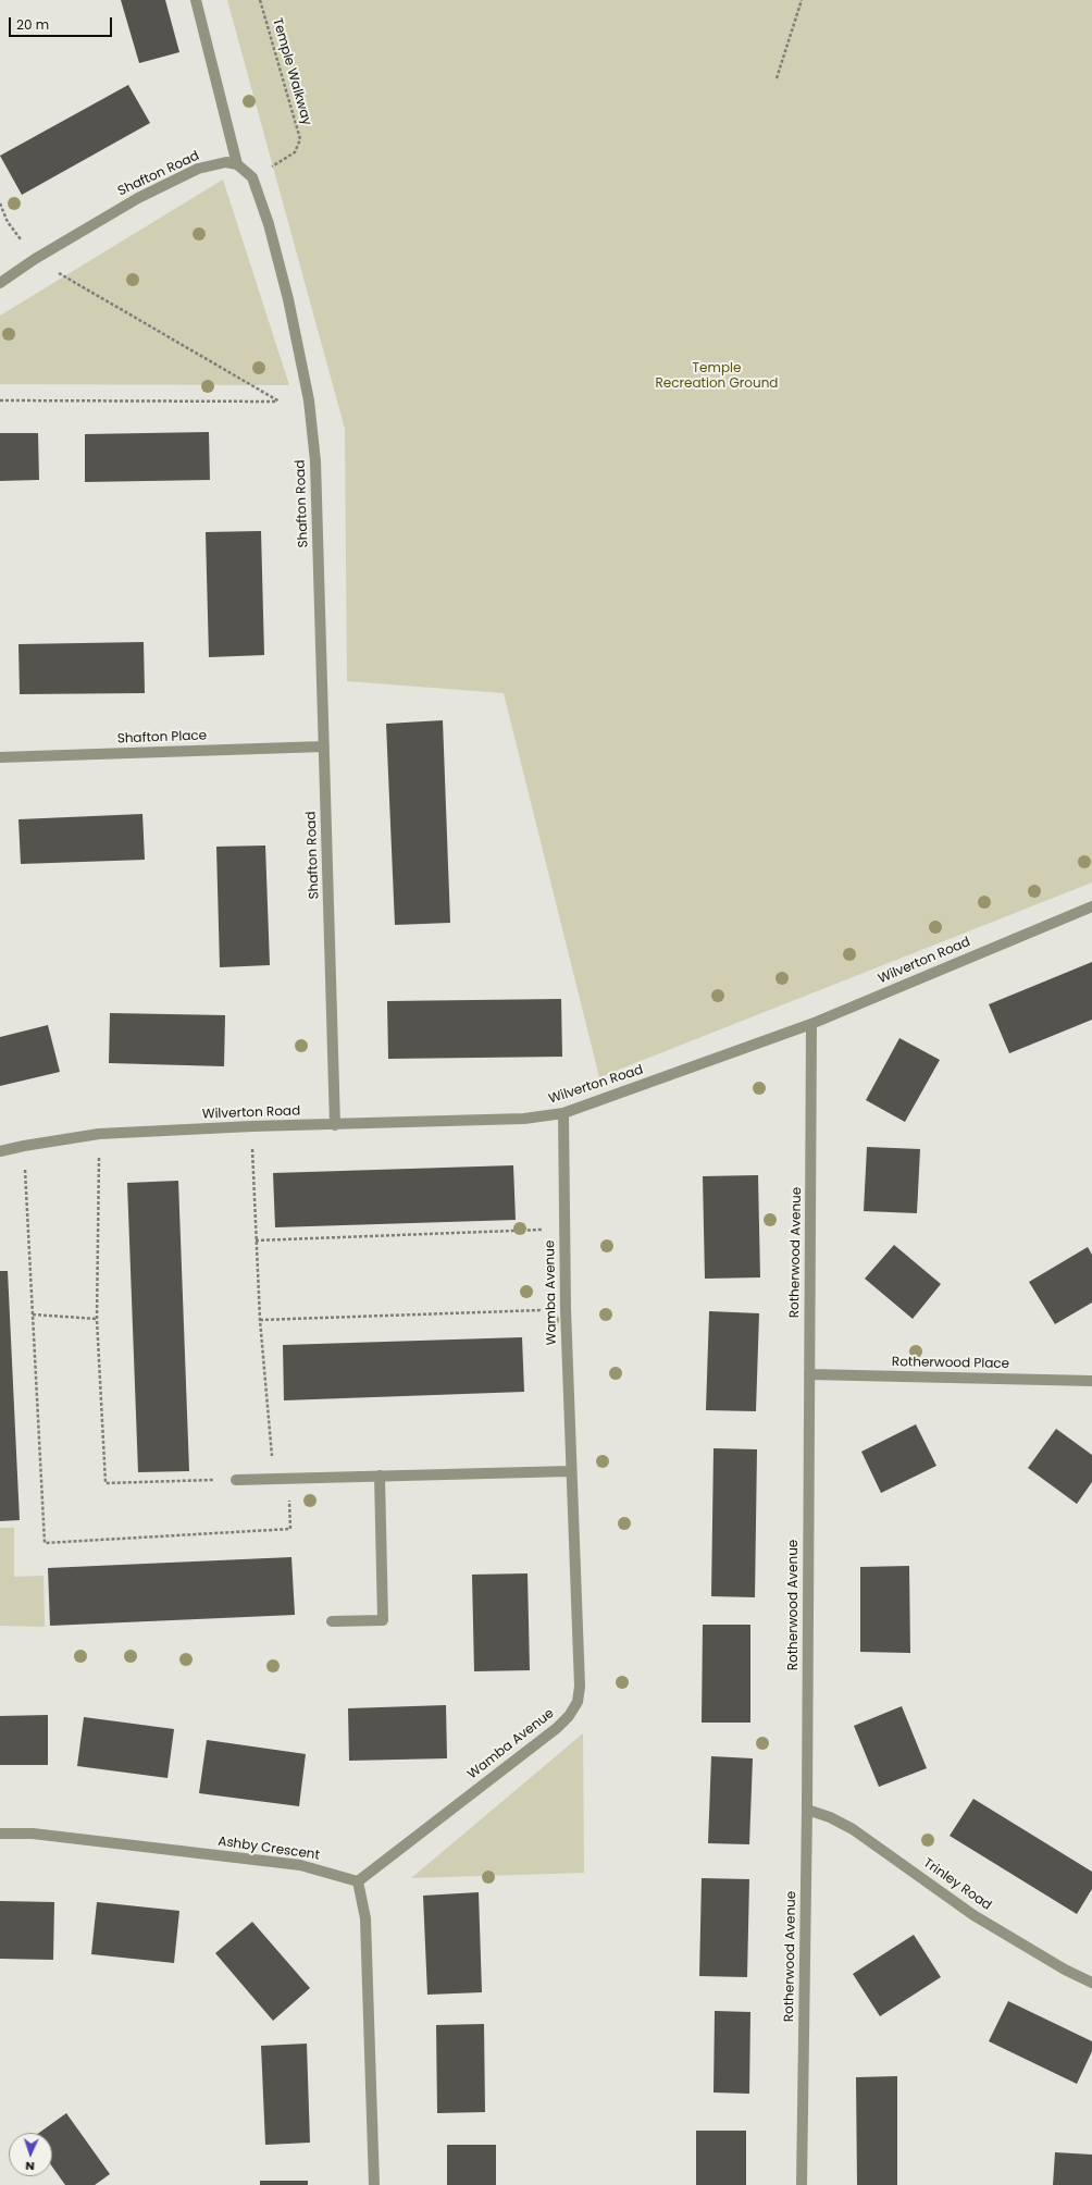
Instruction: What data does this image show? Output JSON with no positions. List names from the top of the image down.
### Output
{
  "streets": {
    "street": [
      "Shafton Road",
      "Shafton Place",
      "Wilverton Road",
      "Rotherwood Avenue",
      "Wamba Avenue",
      "Rotherwood Place",
      "Ashby Crescent",
      "Trinley Road"
    ],
    "path": ["Temple Walkway"]
  },
  "crossings": [
    ["Temple Walkway", "Shafton Road"],
    ["Shafton Road", "Shafton Place"],
    ["Shafton Road", "Wilverton Road"],
    ["Wilverton Road", "Rotherwood Avenue"],
    ["Wilverton Road", "Wamba Avenue"],
    ["Rotherwood Avenue", "Rotherwood Place"],
    ["Rotherwood Avenue", "Trinley Road"],
    ["Wamba Avenue", "Ashby Crescent"]
  ],
  "parks": ["Temple Recreation Ground"],
  "scale_bar": "20 m",
  "north": "bottom"
}
